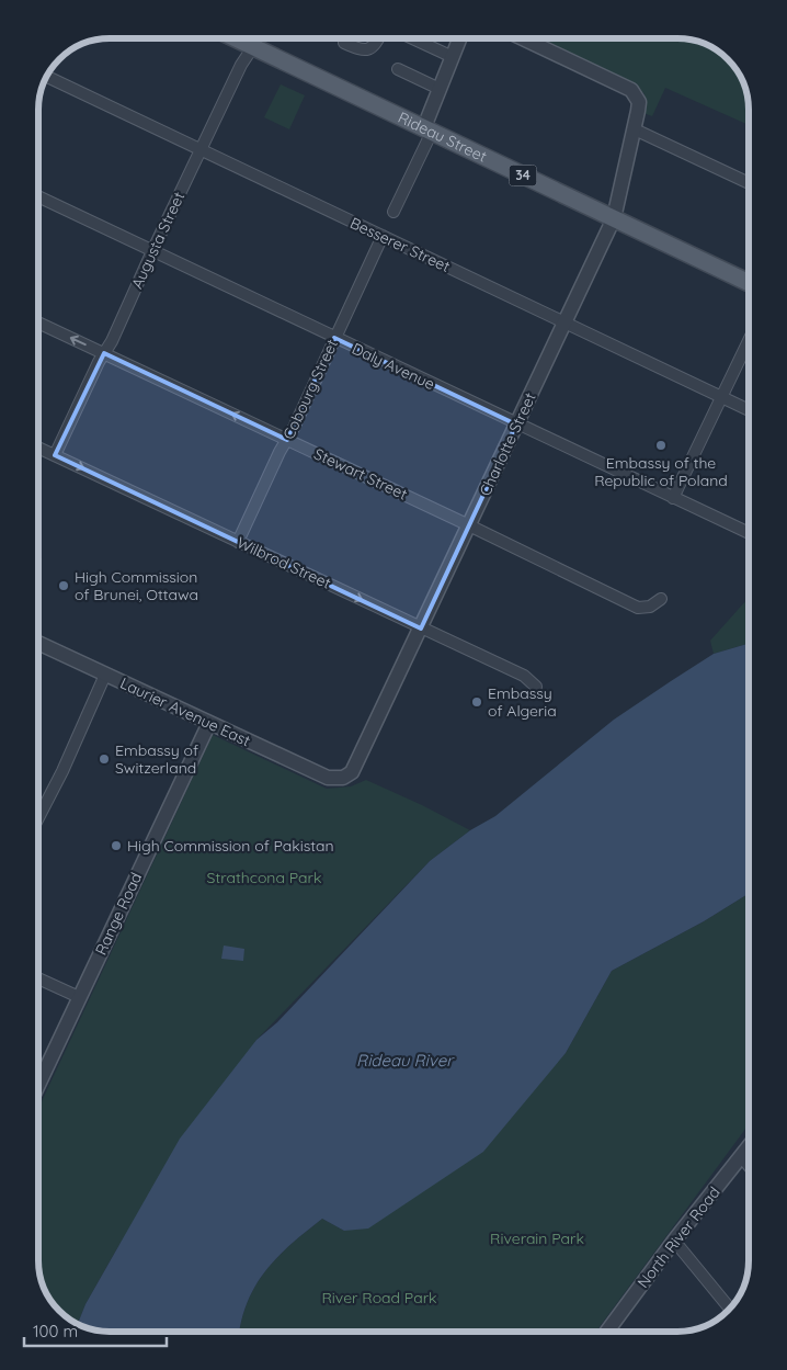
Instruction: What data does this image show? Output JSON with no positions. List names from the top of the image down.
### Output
{
  "streets": {
    "main road": ["Rideau Street", "34"],
    "street": [
      "Augusta Street",
      "Besserer Street",
      "Daly Avenue",
      "Cobourg Street",
      "Charlotte Street",
      "Stewart Street",
      "Wilbrod Street",
      "Laurier Avenue East",
      "Range Road",
      "North River Road"
    ]
  },
  "crossings": [
    ["Rideau Street", "Augusta Street"],
    ["Rideau Street", "Charlotte Street"],
    ["Augusta Street", "Besserer Street"],
    ["Augusta Street", "Daly Avenue"],
    ["Augusta Street", "Stewart Street"],
    ["Augusta Street", "Wilbrod Street"],
    ["Besserer Street", "Cobourg Street"],
    ["Besserer Street", "Charlotte Street"],
    ["Daly Avenue", "Cobourg Street"],
    ["Daly Avenue", "Charlotte Street"],
    ["Cobourg Street", "Stewart Street"],
    ["Cobourg Street", "Wilbrod Street"],
    ["Charlotte Street", "Stewart Street"],
    ["Charlotte Street", "Wilbrod Street"],
    ["Charlotte Street", "Laurier Avenue East"],
    ["Laurier Avenue East", "Range Road"]
  ],
  "one_way": ["Stewart Street", "Wilbrod Street"],
  "water": ["Rideau River"],
  "parks": ["Strathcona Park", "Riverain Park", "River Road Park"],
  "places": [
    "Embassy of the Republic of Poland",
    "High Commission of Brunei, Ottawa",
    "Embassy of Algeria",
    "Embassy of Switzerland",
    "High Commission of Pakistan"
  ],
  "scale_bar": "100 m"
}
